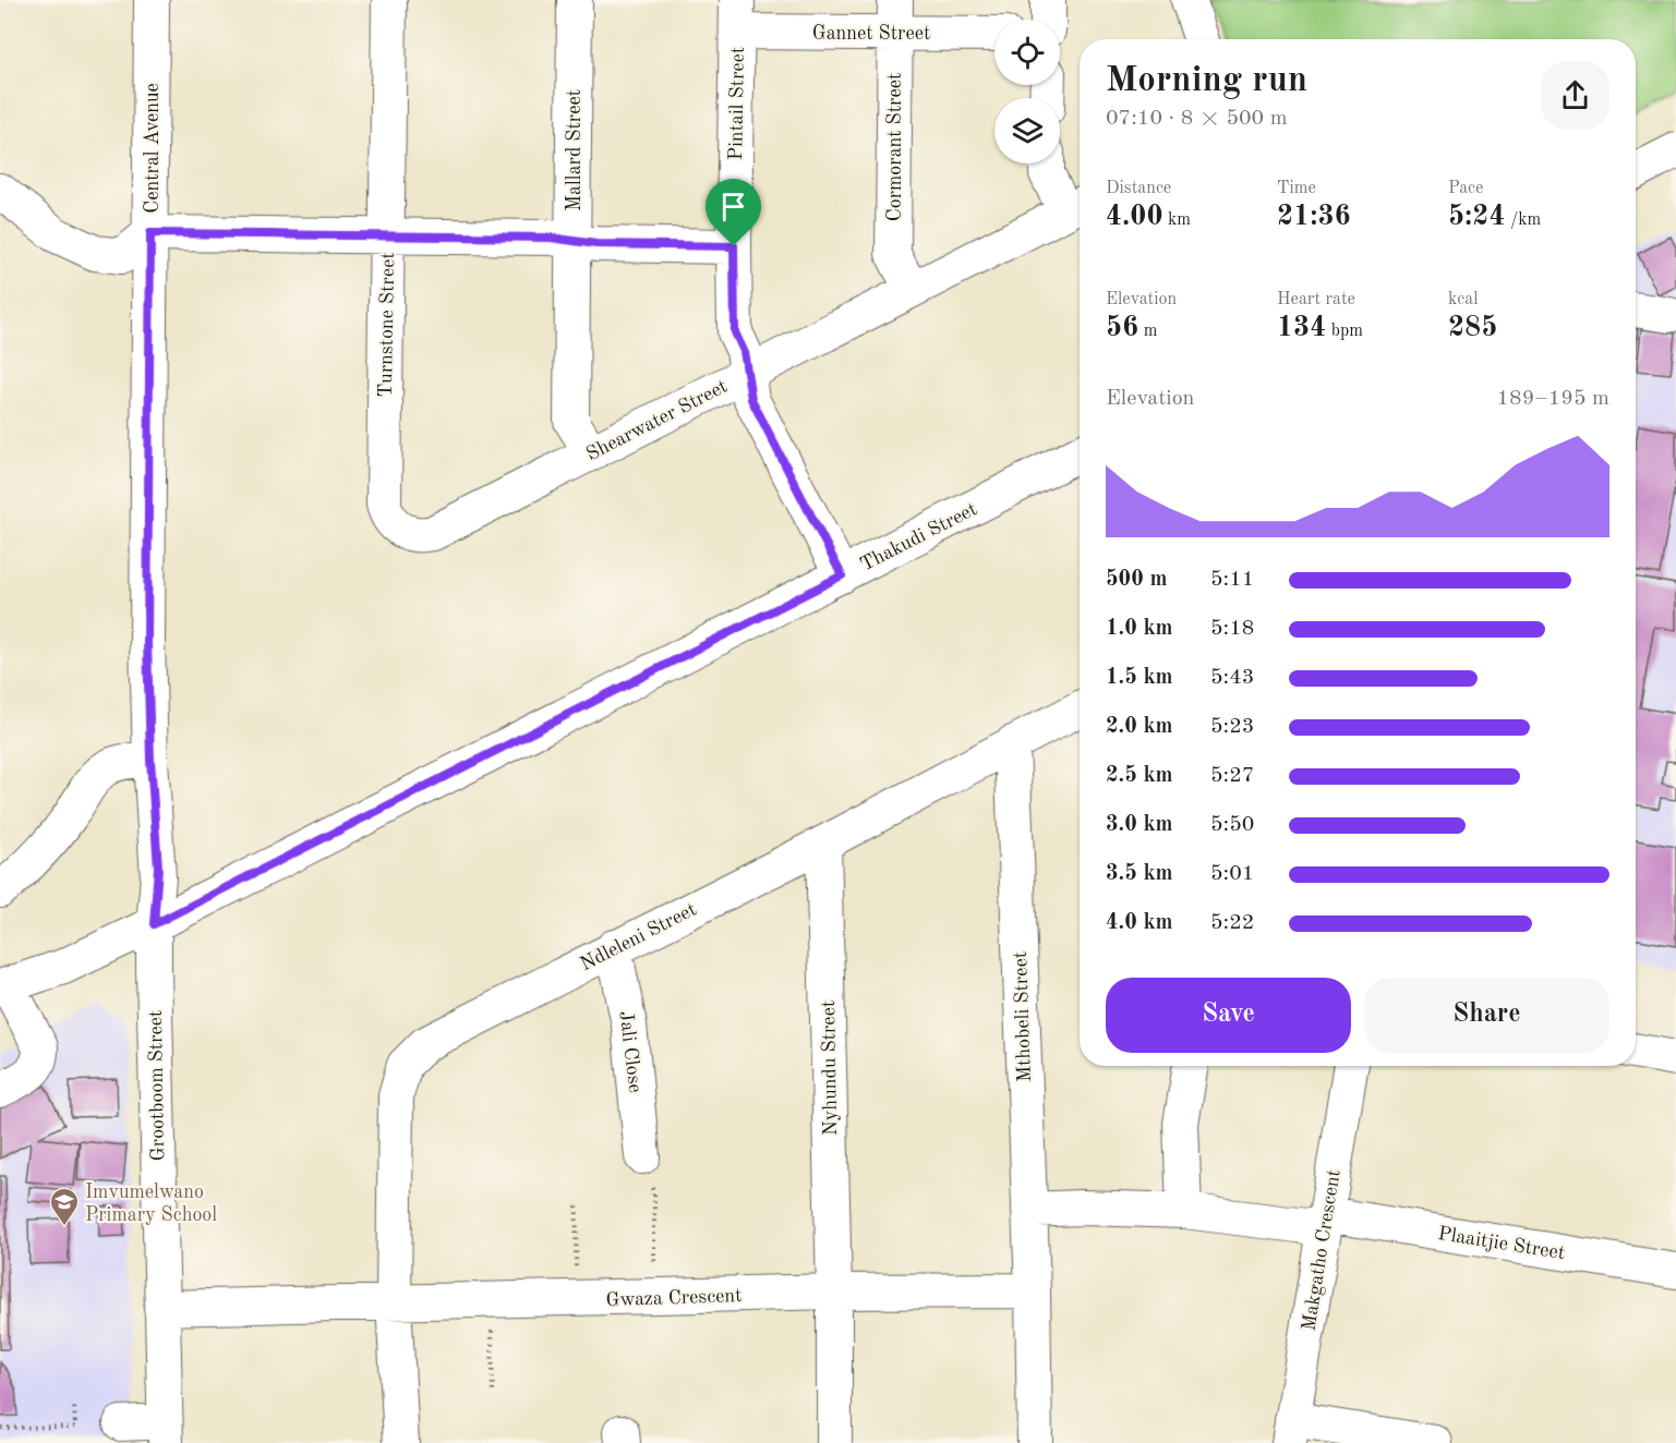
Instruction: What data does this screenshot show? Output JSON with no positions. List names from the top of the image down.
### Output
{
  "streets": {
    "street": [
      "Gannet Street",
      "Pintail Street",
      "Cormorant Street",
      "Central Avenue",
      "Mallard Street",
      "Turnstone Street",
      "Shearwater Street",
      "Thakudi Street",
      "Ndleleni Street",
      "Mthobeli Street",
      "Jali Close",
      "Nyhundu Street",
      "Grootboom Street",
      "Plaaitjie Street",
      "Makgatho Crescent",
      "Gwaza Crescent"
    ]
  },
  "crossings": [
    ["Gannet Street", "Pintail Street"],
    ["Gannet Street", "Cormorant Street"],
    ["Pintail Street", "Shearwater Street"],
    ["Pintail Street", "Thakudi Street"],
    ["Cormorant Street", "Shearwater Street"],
    ["Central Avenue", "Thakudi Street"],
    ["Central Avenue", "Grootboom Street"],
    ["Mallard Street", "Shearwater Street"],
    ["Turnstone Street", "Shearwater Street"],
    ["Thakudi Street", "Grootboom Street"],
    ["Ndleleni Street", "Mthobeli Street"],
    ["Ndleleni Street", "Jali Close"],
    ["Ndleleni Street", "Nyhundu Street"],
    ["Ndleleni Street", "Gwaza Crescent"],
    ["Mthobeli Street", "Plaaitjie Street"],
    ["Mthobeli Street", "Gwaza Crescent"],
    ["Nyhundu Street", "Gwaza Crescent"],
    ["Grootboom Street", "Gwaza Crescent"],
    ["Plaaitjie Street", "Makgatho Crescent"]
  ],
  "places": {
    "school or university": ["Imvumelwano Primary School"]
  },
  "page": {
    "heading": ["Morning run", "07:10 · 8 × 500 m"],
    "stats": [
      ["Distance", "4.00 km"],
      ["Time", "21:36"],
      ["Pace", "5:24 /km"],
      ["Elevation", "56 m"],
      ["Heart rate", "134 bpm"],
      ["kcal", "285"]
    ],
    "chart": ["Elevation", "189–195 m"],
    "list": [
      {
        "name": "500 m",
        "note": "5:11"
      },
      {
        "name": "1.0 km",
        "note": "5:18"
      },
      {
        "name": "1.5 km",
        "note": "5:43"
      },
      {
        "name": "2.0 km",
        "note": "5:23"
      },
      {
        "name": "2.5 km",
        "note": "5:27"
      },
      {
        "name": "3.0 km",
        "note": "5:50"
      },
      {
        "name": "3.5 km",
        "note": "5:01"
      },
      {
        "name": "4.0 km",
        "note": "5:22"
      }
    ],
    "buttons": ["Save", "Share"]
  }
}
